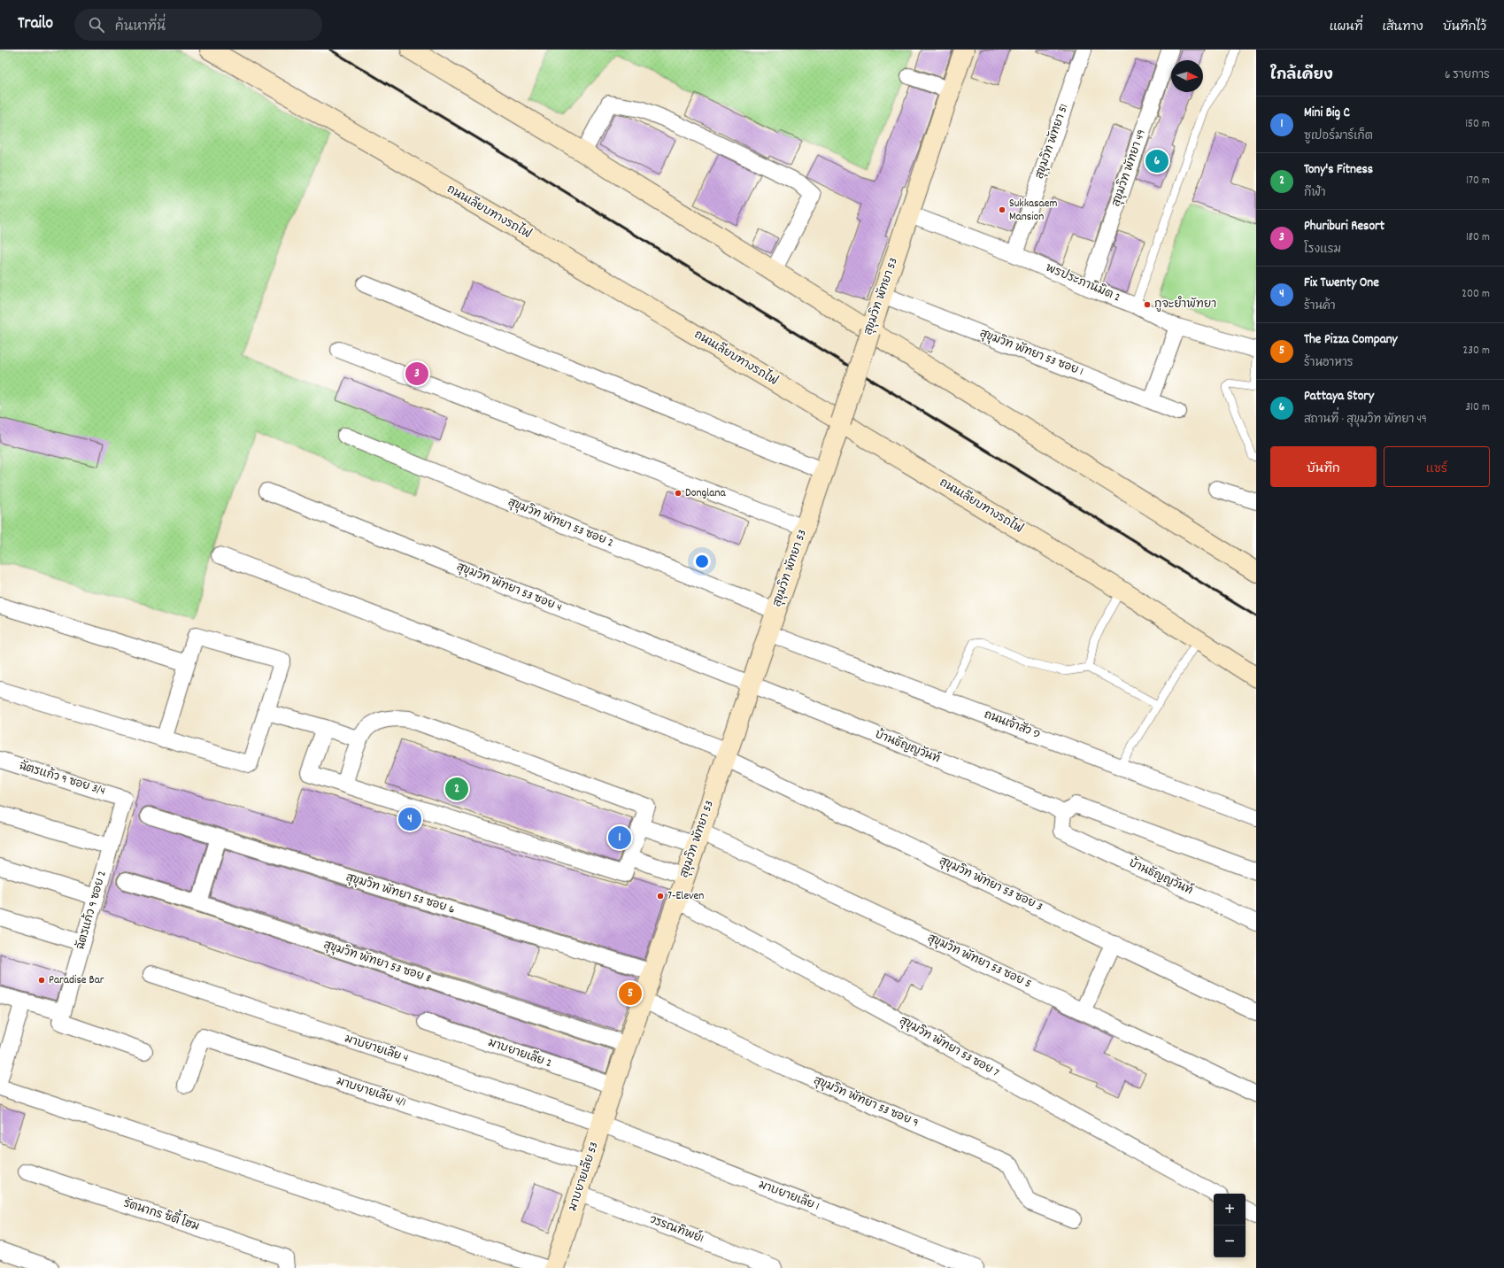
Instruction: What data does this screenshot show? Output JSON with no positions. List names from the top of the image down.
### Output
{
  "streets": {
    "street": [
      "สุขุมวิท พัทยา 51",
      "สุขุมวิท พัทยา 49",
      "ถนนเลียบทางรถไฟ",
      "พรประภานิมิต 2",
      "สุขุมวิท พัทยา 53",
      "สุขุมวิท พัทยา 53 ซอย 1",
      "สุขุมวิท พัทยา 53 ซอย 2",
      "สุขุมวิท พัทยา 53 ซอย 4",
      "ถนนเจ้าสัว ๑",
      "บ้านธัญญวันท์",
      "ฉัตรแก้ว 9 ซอย 3/4",
      "สุขุมวิท พัทยา 53 ซอย 3",
      "สุขุมวิท พัทยา 53 ซอย 6",
      "ฉัตรแก้ว 9 ซอย 2",
      "สุขุมวิท พัทยา 53 ซอย 5",
      "สุขุมวิท พัทยา 53 ซอย 8",
      "สุขุมวิท พัทยา 53 ซอย 7",
      "มาบยายเลีย 4",
      "มาบยายเลีย 2",
      "มาบยายเลีย 4/1",
      "สุขุมวิท พัทยา 53 ซอย 9",
      "มาบยายเลีย 53",
      "มาบยายเลีย 1",
      "รัตนากร ซิตี้ โฮม",
      "วรรณทิพย์1"
    ]
  },
  "crossings": [
    ["สุขุมวิท พัทยา 51", "พรประภานิมิต 2"],
    ["สุขุมวิท พัทยา 49", "พรประภานิมิต 2"],
    ["ถนนเลียบทางรถไฟ", "สุขุมวิท พัทยา 53"],
    ["พรประภานิมิต 2", "สุขุมวิท พัทยา 53"],
    ["สุขุมวิท พัทยา 53", "สุขุมวิท พัทยา 53 ซอย 1"],
    ["สุขุมวิท พัทยา 53", "สุขุมวิท พัทยา 53 ซอย 2"],
    ["สุขุมวิท พัทยา 53", "สุขุมวิท พัทยา 53 ซอย 4"],
    ["สุขุมวิท พัทยา 53", "ถนนเจ้าสัว ๑"],
    ["สุขุมวิท พัทยา 53", "บ้านธัญญวันท์"],
    ["สุขุมวิท พัทยา 53", "สุขุมวิท พัทยา 53 ซอย 3"],
    ["สุขุมวิท พัทยา 53", "สุขุมวิท พัทยา 53 ซอย 6"],
    ["สุขุมวิท พัทยา 53", "สุขุมวิท พัทยา 53 ซอย 5"],
    ["สุขุมวิท พัทยา 53", "สุขุมวิท พัทยา 53 ซอย 8"],
    ["สุขุมวิท พัทยา 53", "สุขุมวิท พัทยา 53 ซอย 7"],
    ["สุขุมวิท พัทยา 53", "มาบยายเลีย 2"],
    ["สุขุมวิท พัทยา 53", "สุขุมวิท พัทยา 53 ซอย 9"],
    ["สุขุมวิท พัทยา 53", "มาบยายเลีย 53"],
    ["สุขุมวิท พัทยา 53 ซอย 4", "บ้านธัญญวันท์"],
    ["ฉัตรแก้ว 9 ซอย 3/4", "ฉัตรแก้ว 9 ซอย 2"],
    ["มาบยายเลีย 4", "มาบยายเลีย 53"],
    ["มาบยายเลีย 4", "มาบยายเลีย 1"],
    ["มาบยายเลีย 2", "มาบยายเลีย 53"],
    ["มาบยายเลีย 4/1", "มาบยายเลีย 53"],
    ["มาบยายเลีย 53", "มาบยายเลีย 1"],
    ["มาบยายเลีย 53", "วรรณทิพย์1"]
  ],
  "places": [
    "Sukkasaem Mansion",
    "กูจะยำพัทยา",
    "Donglana",
    "7-Eleven",
    "Paradise Bar"
  ],
  "north": "right",
  "page": {
    "header": "Trailo",
    "search": "ค้นหาที่นี่",
    "nav": ["แผนที่", "เส้นทาง", "บันทึกไว้"],
    "heading": ["ใกล้เคียง", "6 รายการ"],
    "list": [
      {
        "mark": "1",
        "name": "Mini Big C",
        "note": "ซูเปอร์มาร์เก็ต",
        "value": "150 m"
      },
      {
        "mark": "2",
        "name": "Tony's Fitness",
        "note": "กีฬา",
        "value": "170 m"
      },
      {
        "mark": "3",
        "name": "Phuriburi Resort",
        "note": "โรงแรม",
        "value": "180 m"
      },
      {
        "mark": "4",
        "name": "Fix Twenty One",
        "note": "ร้านค้า",
        "value": "200 m"
      },
      {
        "mark": "5",
        "name": "The Pizza Company",
        "note": "ร้านอาหาร",
        "value": "230 m"
      },
      {
        "mark": "6",
        "name": "Pattaya Story",
        "note": "สถานที่ · สุขุมวิท พัทยา 49",
        "value": "310 m"
      }
    ],
    "pins": [
      "6",
      "3",
      "2",
      "4",
      "1",
      "5"
    ],
    "buttons": ["บันทึก", "แชร์"],
    "map_buttons": ["+", "−"]
  }
}
